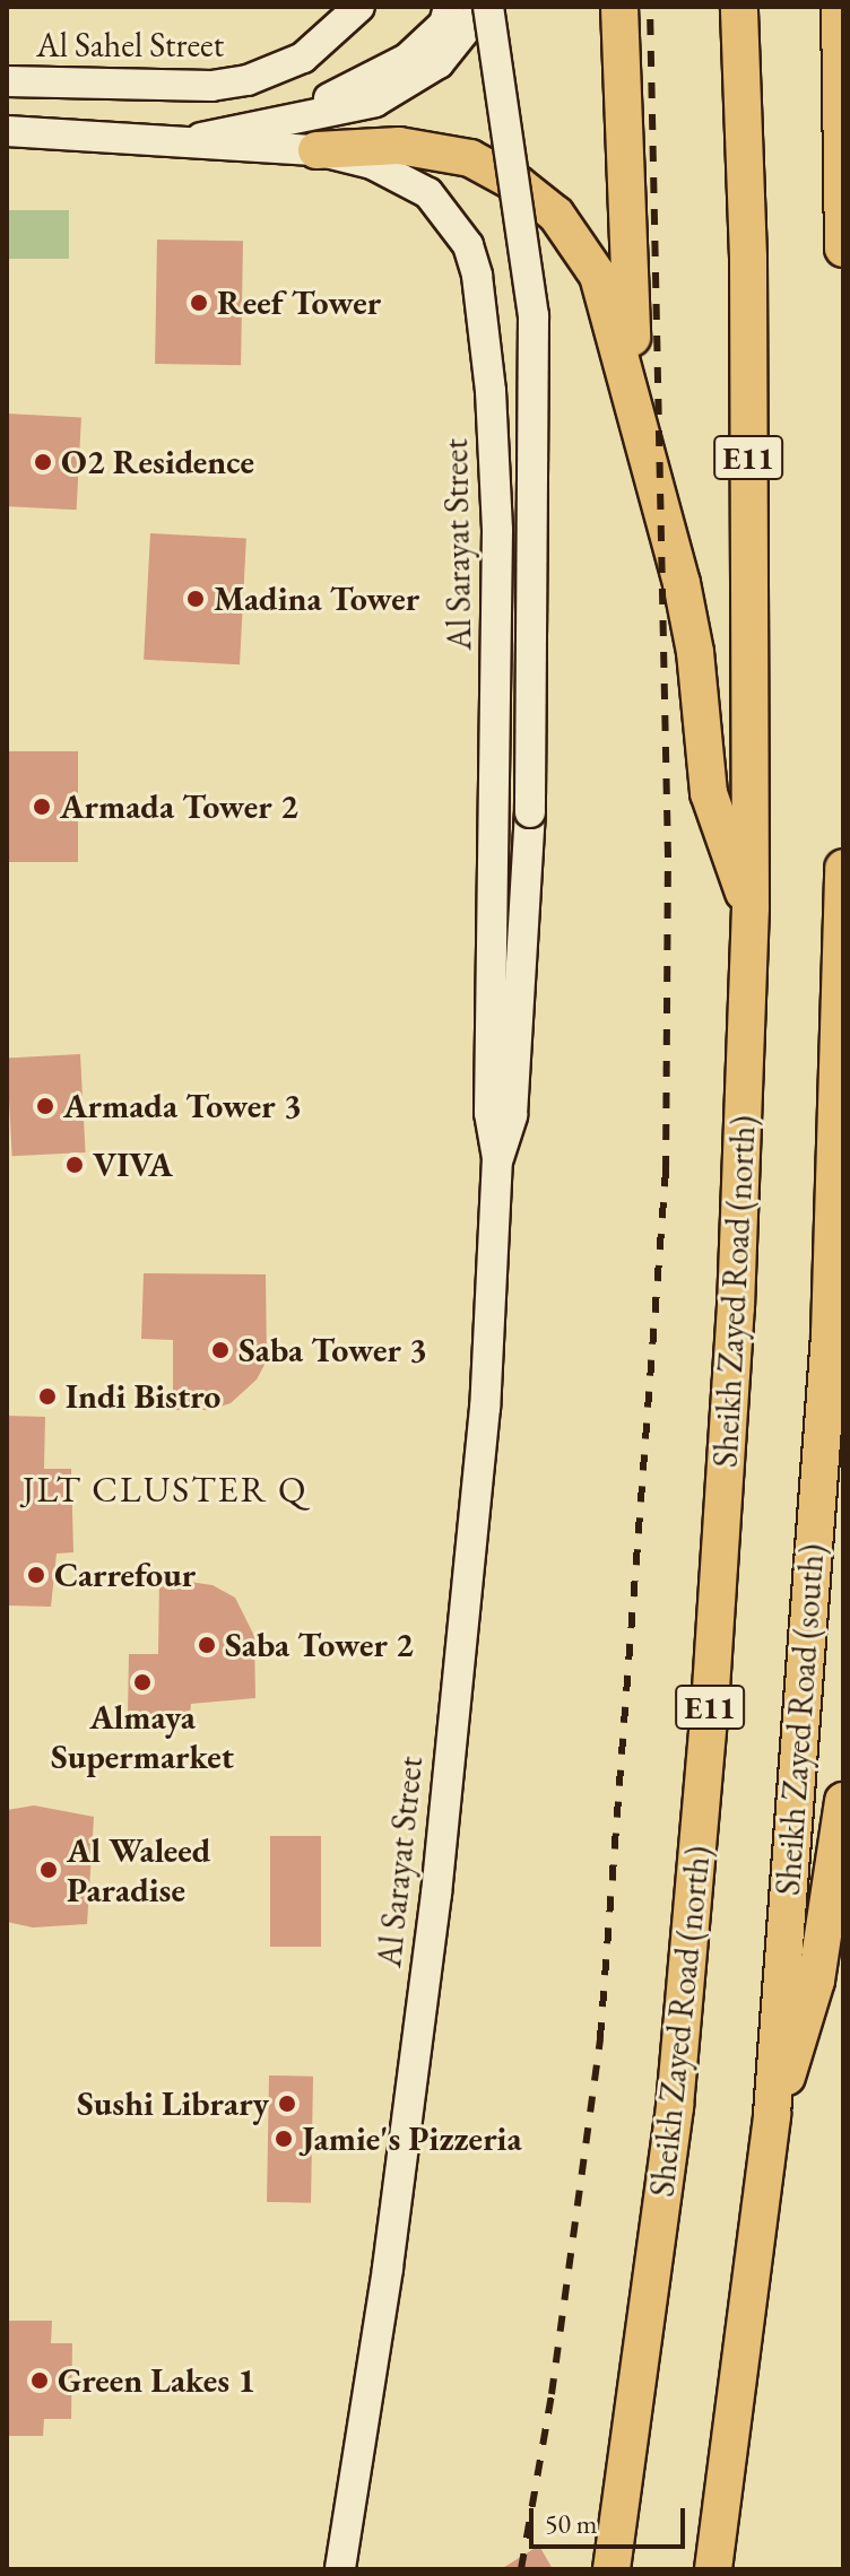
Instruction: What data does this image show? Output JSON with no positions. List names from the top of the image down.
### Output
{
  "streets": {
    "highway": ["E11", "Sheikh Zayed Road (north)", "Sheikh Zayed Road (south)"],
    "main road": ["Al Sahel Street", "Al Sarayat Street"]
  },
  "districts": ["JLT CLUSTER Q"],
  "places": [
    "Reef Tower",
    "O2 Residence",
    "Madina Tower",
    "Armada Tower 2",
    "Armada Tower 3",
    "VIVA",
    "Saba Tower 3",
    "Indi Bistro",
    "Carrefour",
    "Saba Tower 2",
    "Almaya Supermarket",
    "Al Waleed Paradise",
    "Sushi Library",
    "Jamie's Pizzeria",
    "Green Lakes 1"
  ],
  "scale_bar": "50 m"
}
